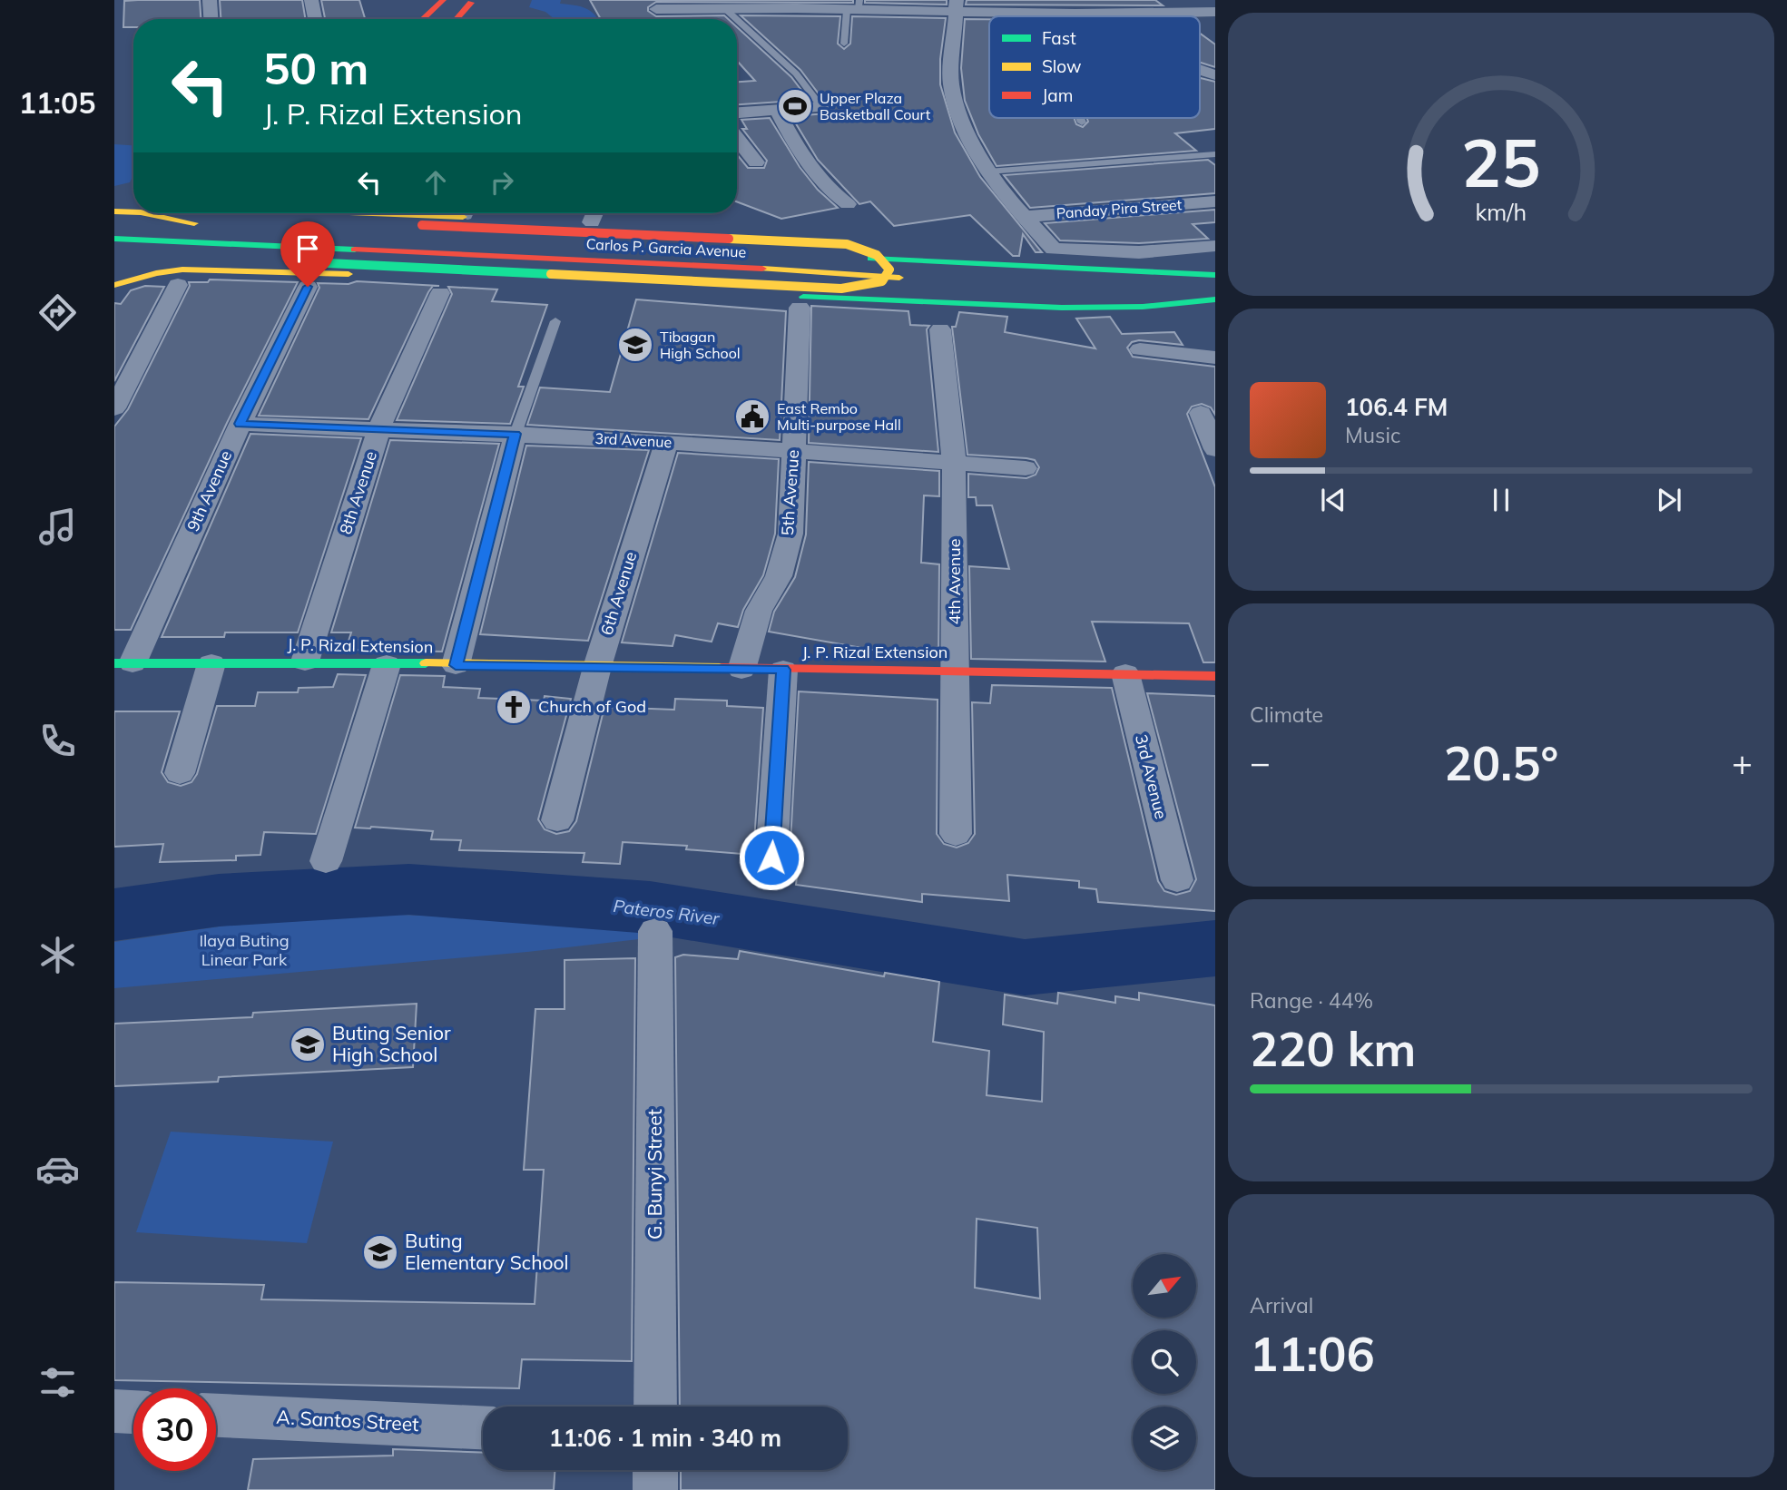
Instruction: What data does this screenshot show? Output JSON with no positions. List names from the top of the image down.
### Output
{
  "streets": {
    "main road": ["Carlos P. Garcia Avenue", "J. P. Rizal Extension"],
    "street": [
      "Panday Pira Street",
      "3rd Avenue",
      "9th Avenue",
      "8th Avenue",
      "5th Avenue",
      "4th Avenue",
      "6th Avenue",
      "G. Bunyi Street",
      "A. Santos Street"
    ]
  },
  "crossings": [
    ["3rd Avenue", "9th Avenue"],
    ["3rd Avenue", "8th Avenue"],
    ["3rd Avenue", "5th Avenue"],
    ["3rd Avenue", "4th Avenue"],
    ["3rd Avenue", "6th Avenue"],
    ["3rd Avenue", "J. P. Rizal Extension"],
    ["9th Avenue", "J. P. Rizal Extension"],
    ["8th Avenue", "J. P. Rizal Extension"],
    ["5th Avenue", "J. P. Rizal Extension"],
    ["4th Avenue", "J. P. Rizal Extension"],
    ["6th Avenue", "J. P. Rizal Extension"]
  ],
  "water": ["Pateros River"],
  "parks": ["Ilaya Buting Linear Park"],
  "places": {
    "sports": ["Upper Plaza Basketball Court"],
    "school or university": ["Tibagan High School", "Buting Senior High School", "Buting Elementary School"],
    "public building": ["East Rembo Multi-purpose Hall"],
    "church": ["Church of God"]
  },
  "legend": ["Fast", "Slow", "Jam"],
  "north": "top right",
  "page": {
    "tabs": "11:05",
    "turn": ["50 m", "J. P. Rizal Extension"],
    "song": ["106.4 FM", "Music"],
    "tile": [
      "Climate",
      ["Range · 44%", "220 km"],
      ["Arrival", "11:06"]
    ],
    "heat": ["−", "20.5°", "+"],
    "limit": "30",
    "trip": "11:06 · 1 min · 340 m",
    "gauge": ["25", "km/h"]
  }
}
